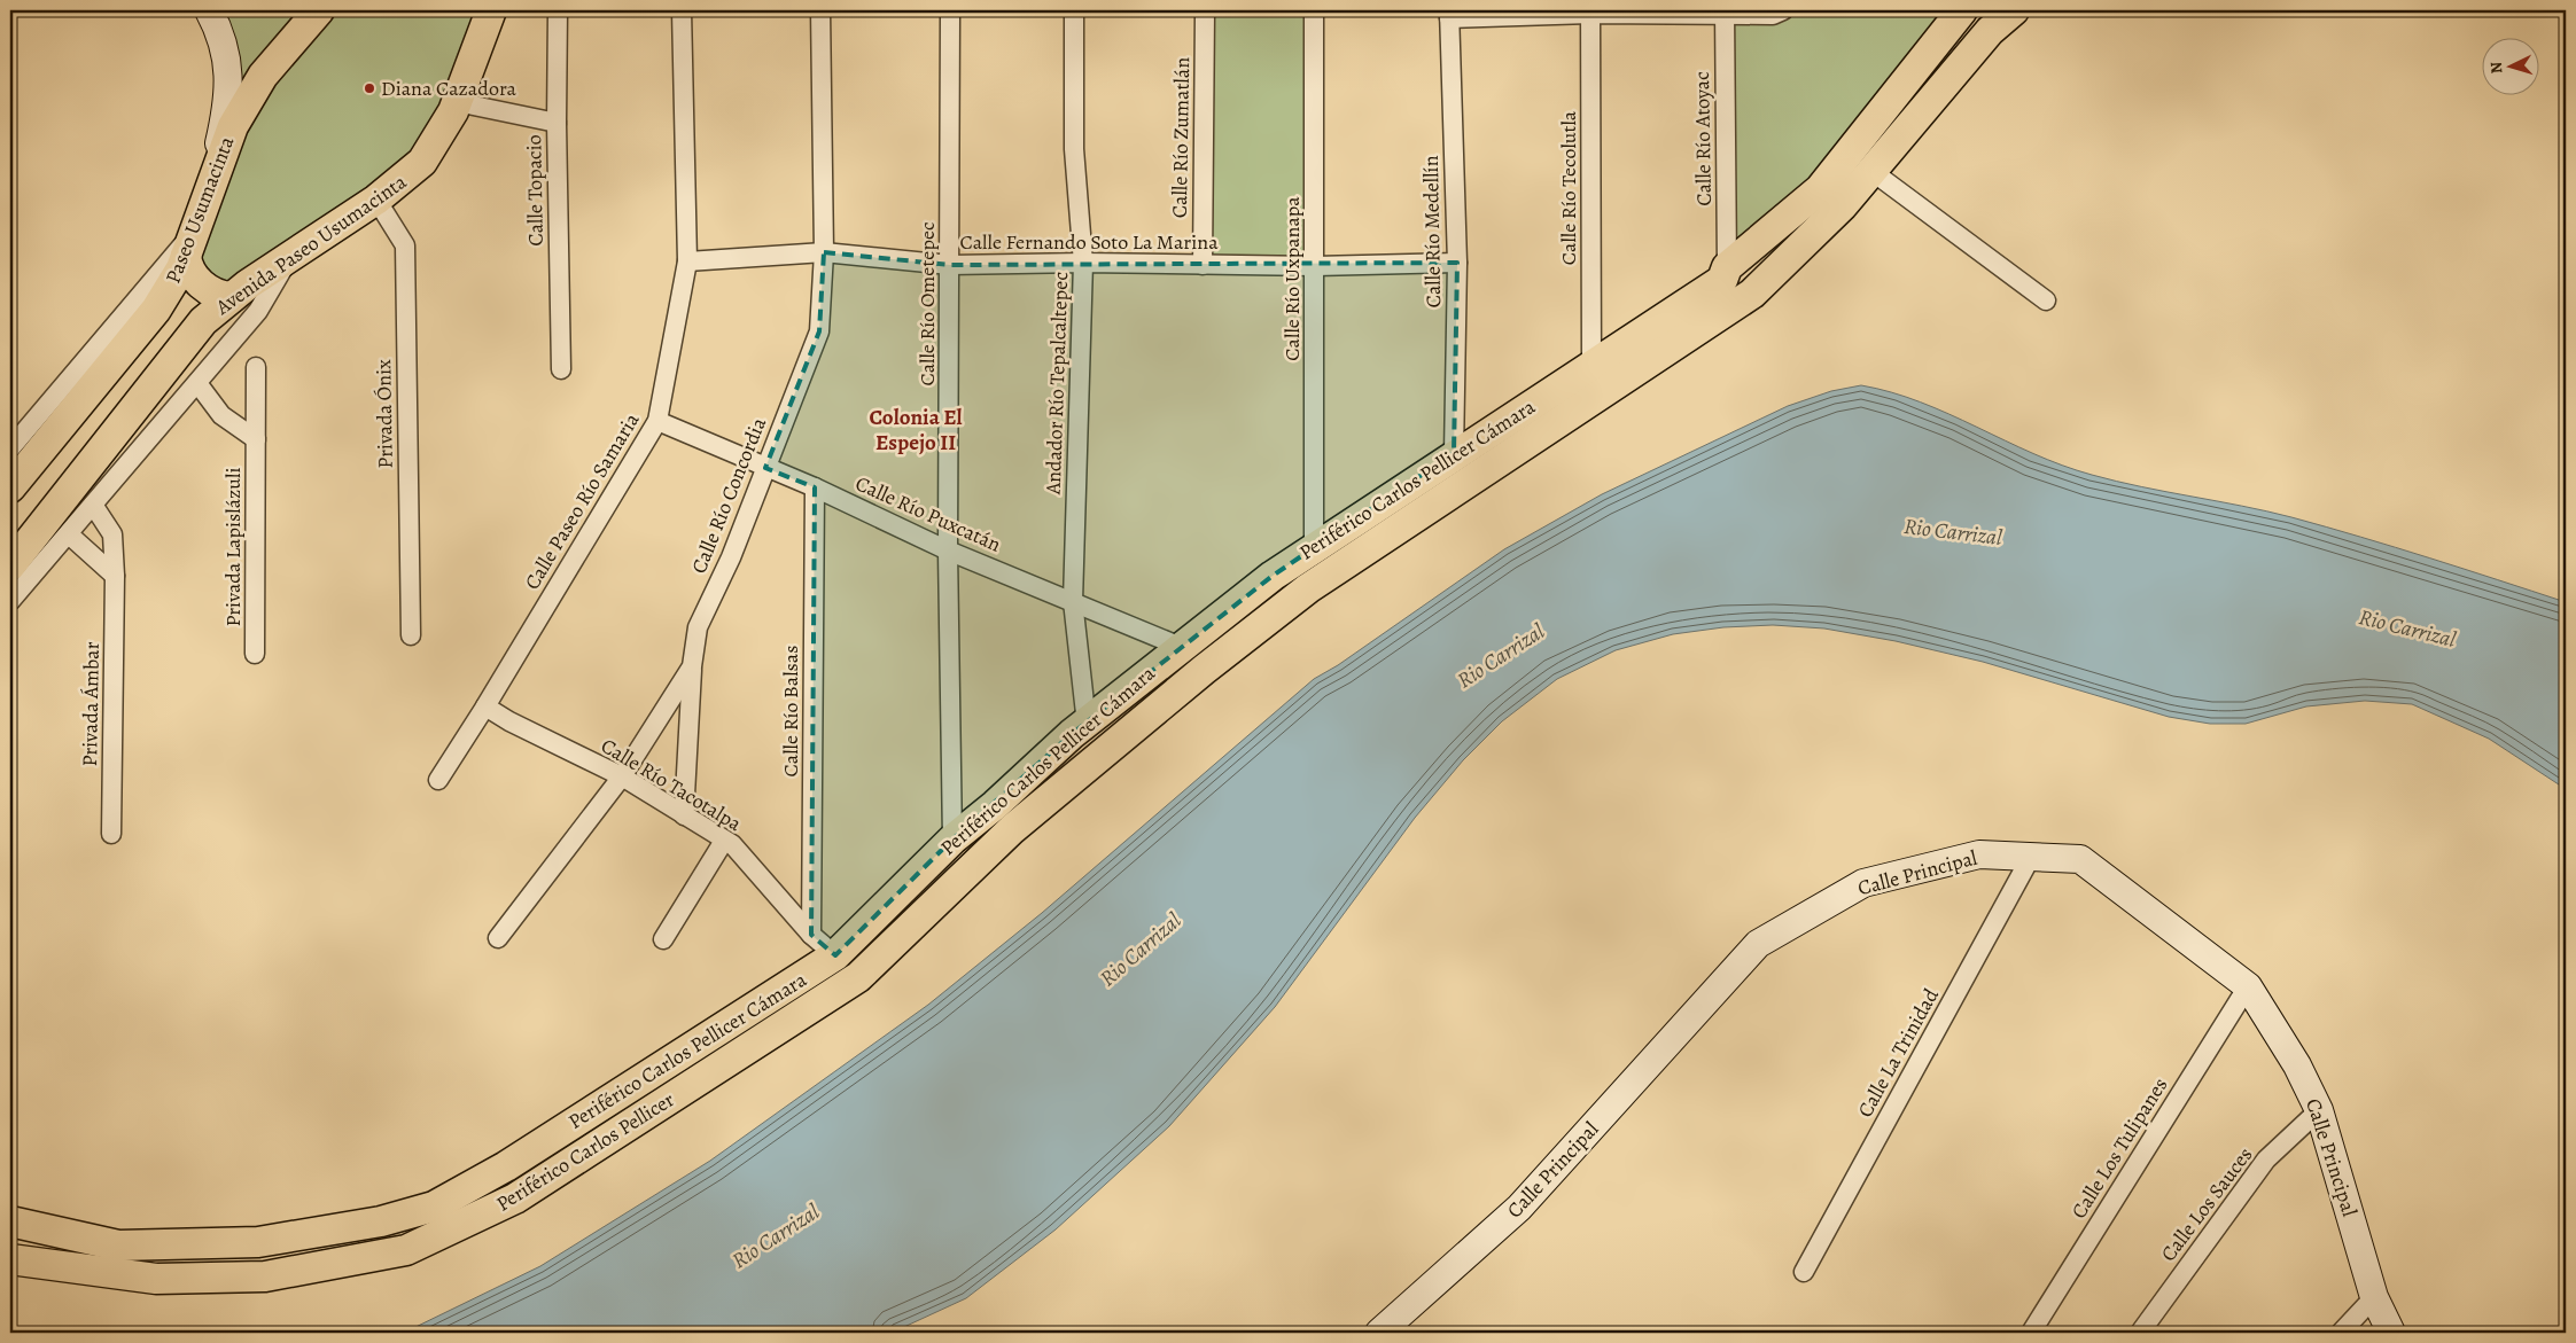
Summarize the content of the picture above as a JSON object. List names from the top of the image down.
{
  "streets": {
    "main road": [
      "Paseo Usumacinta",
      "Avenida Paseo Usumacinta",
      "Periférico Carlos Pellicer Cámara",
      "Calle Principal",
      "Periférico Carlos Pellicer"
    ],
    "street": [
      "Calle Río Zumatlán",
      "Calle Río Atoyac",
      "Calle Río Tecolutla",
      "Calle Topacio",
      "Calle Río Medellín",
      "Calle Fernando Soto La Marina",
      "Calle Río Uxpanapa",
      "Calle Río Ometepec",
      "Andador Río Tepalcaltepec",
      "Privada Ónix",
      "Calle Río Concordia",
      "Calle Paseo Río Samaria",
      "Calle Río Puxcatán",
      "Privada Lapislázuli",
      "Privada Ámbar",
      "Calle Río Balsas",
      "Calle Río Tacotalpa",
      "Calle La Trinidad",
      "Calle Los Tulipanes",
      "Calle Los Sauces"
    ]
  },
  "crossings": [
    ["Calle Río Zumatlán", "Calle Fernando Soto La Marina"],
    ["Calle Río Atoyac", "Periférico Carlos Pellicer Cámara"],
    ["Calle Río Tecolutla", "Periférico Carlos Pellicer Cámara"],
    ["Calle Río Medellín", "Calle Fernando Soto La Marina"],
    ["Calle Río Medellín", "Periférico Carlos Pellicer Cámara"],
    ["Calle Fernando Soto La Marina", "Calle Río Uxpanapa"],
    ["Calle Fernando Soto La Marina", "Calle Río Ometepec"],
    ["Calle Fernando Soto La Marina", "Andador Río Tepalcaltepec"],
    ["Calle Fernando Soto La Marina", "Calle Río Concordia"],
    ["Calle Fernando Soto La Marina", "Calle Paseo Río Samaria"],
    ["Avenida Paseo Usumacinta", "Privada Ónix"],
    ["Calle Río Uxpanapa", "Periférico Carlos Pellicer Cámara"],
    ["Calle Río Ometepec", "Periférico Carlos Pellicer Cámara"],
    ["Calle Río Ometepec", "Calle Río Puxcatán"],
    ["Andador Río Tepalcaltepec", "Periférico Carlos Pellicer Cámara"],
    ["Andador Río Tepalcaltepec", "Calle Río Puxcatán"],
    ["Periférico Carlos Pellicer Cámara", "Calle Río Puxcatán"],
    ["Periférico Carlos Pellicer Cámara", "Calle Río Tacotalpa"],
    ["Periférico Carlos Pellicer Cámara", "Periférico Carlos Pellicer"],
    ["Calle Río Concordia", "Calle Río Puxcatán"],
    ["Calle Río Concordia", "Calle Río Tacotalpa"],
    ["Calle Paseo Río Samaria", "Calle Río Puxcatán"],
    ["Calle Paseo Río Samaria", "Calle Río Tacotalpa"],
    ["Calle Río Puxcatán", "Calle Río Balsas"],
    ["Calle Río Balsas", "Calle Río Tacotalpa"],
    ["Calle Principal", "Calle La Trinidad"],
    ["Calle Principal", "Calle Los Tulipanes"],
    ["Calle Principal", "Calle Los Sauces"]
  ],
  "districts": ["Colonia El Espejo II"],
  "water": ["Rio Carrizal"],
  "places": ["Diana Cazadora"],
  "north": "left"
}
